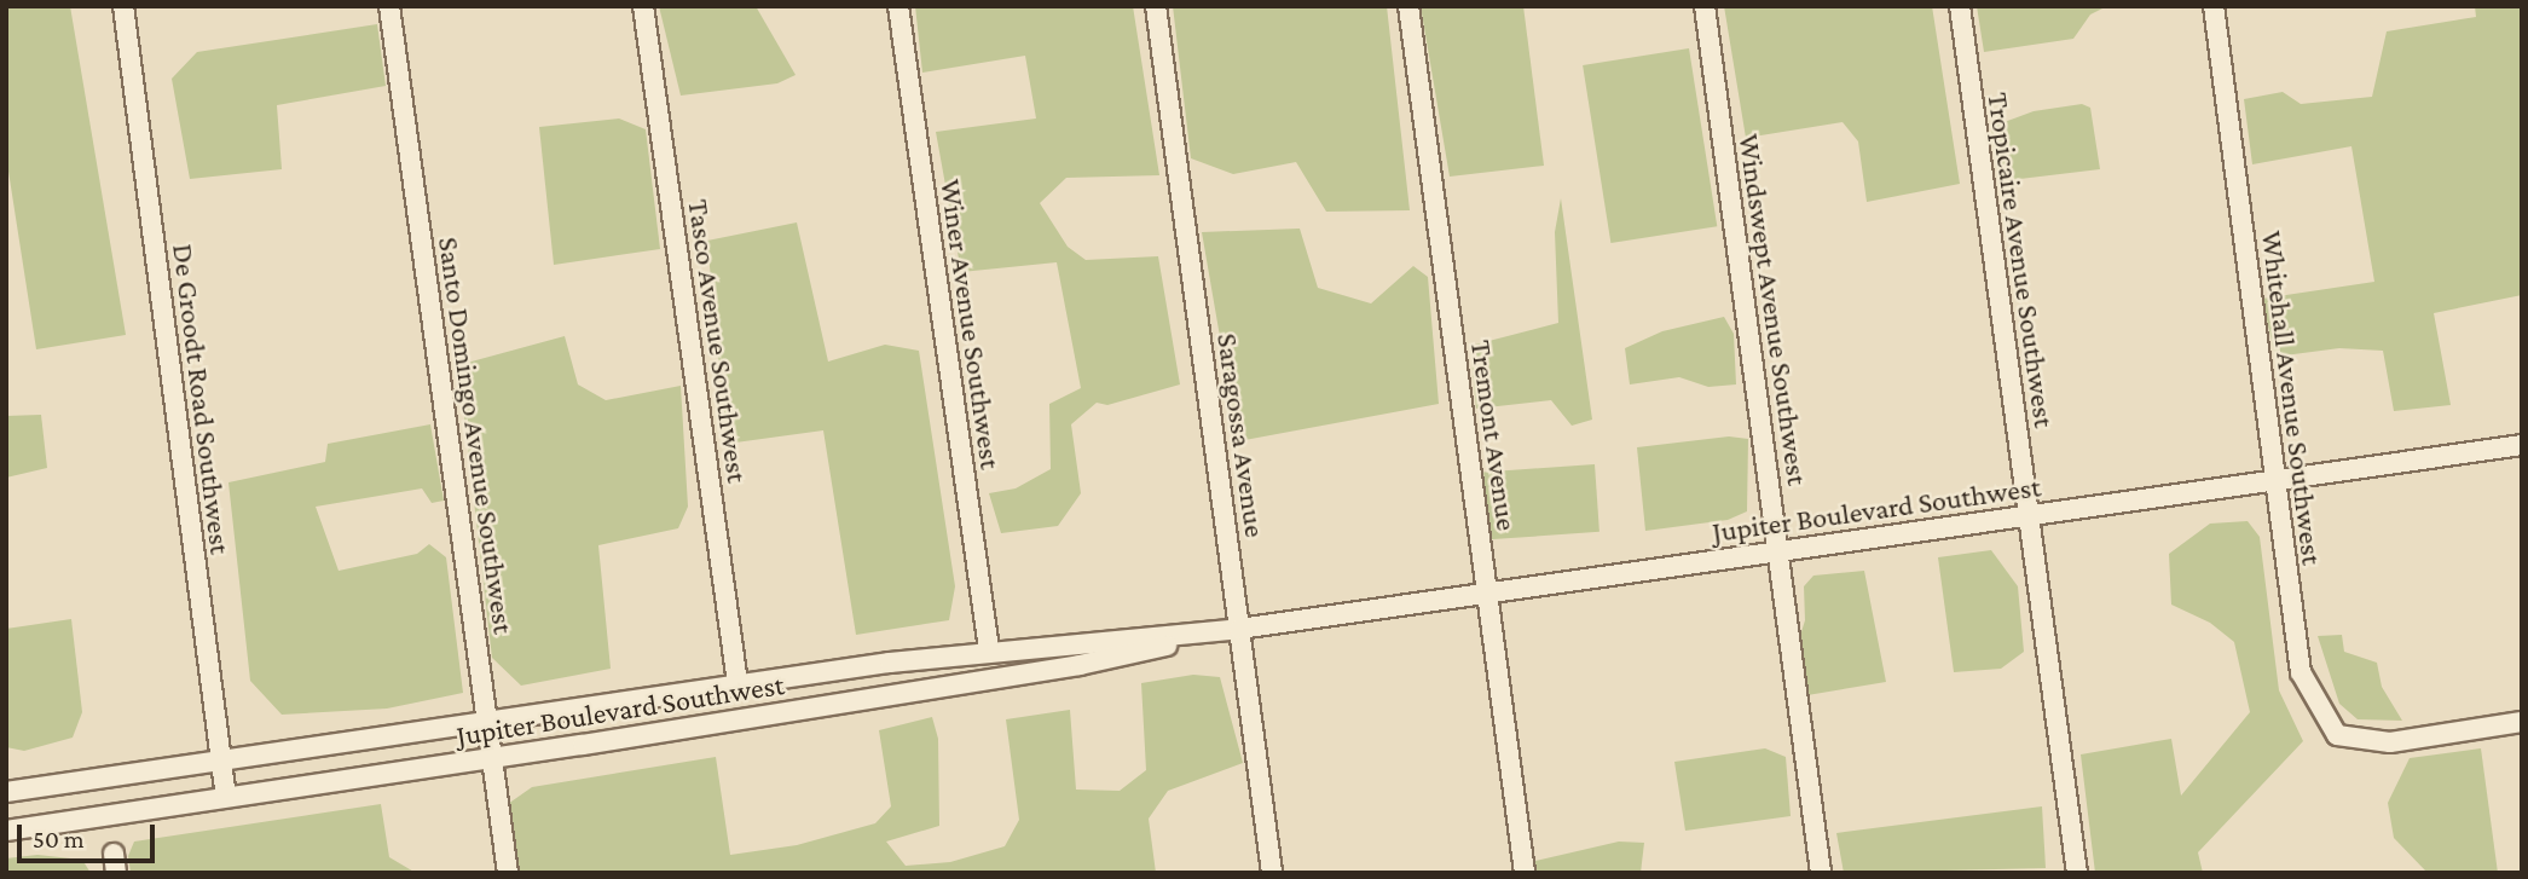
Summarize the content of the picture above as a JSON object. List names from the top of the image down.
{
  "streets": {
    "street": [
      "Tropicaire Avenue Southwest",
      "Windswept Avenue Southwest",
      "Winer Avenue Southwest",
      "Tasco Avenue Southwest",
      "Whitehall Avenue Southwest",
      "De Groodt Road Southwest",
      "Santo Domingo Avenue Southwest",
      "Saragossa Avenue",
      "Tremont Avenue",
      "Jupiter Boulevard Southwest"
    ]
  },
  "crossings": [
    ["Tropicaire Avenue Southwest", "Jupiter Boulevard Southwest"],
    ["Windswept Avenue Southwest", "Jupiter Boulevard Southwest"],
    ["Winer Avenue Southwest", "Jupiter Boulevard Southwest"],
    ["Tasco Avenue Southwest", "Jupiter Boulevard Southwest"],
    ["Whitehall Avenue Southwest", "Jupiter Boulevard Southwest"],
    ["De Groodt Road Southwest", "Jupiter Boulevard Southwest"],
    ["Santo Domingo Avenue Southwest", "Jupiter Boulevard Southwest"],
    ["Saragossa Avenue", "Jupiter Boulevard Southwest"],
    ["Tremont Avenue", "Jupiter Boulevard Southwest"]
  ],
  "scale_bar": "50 m"
}
